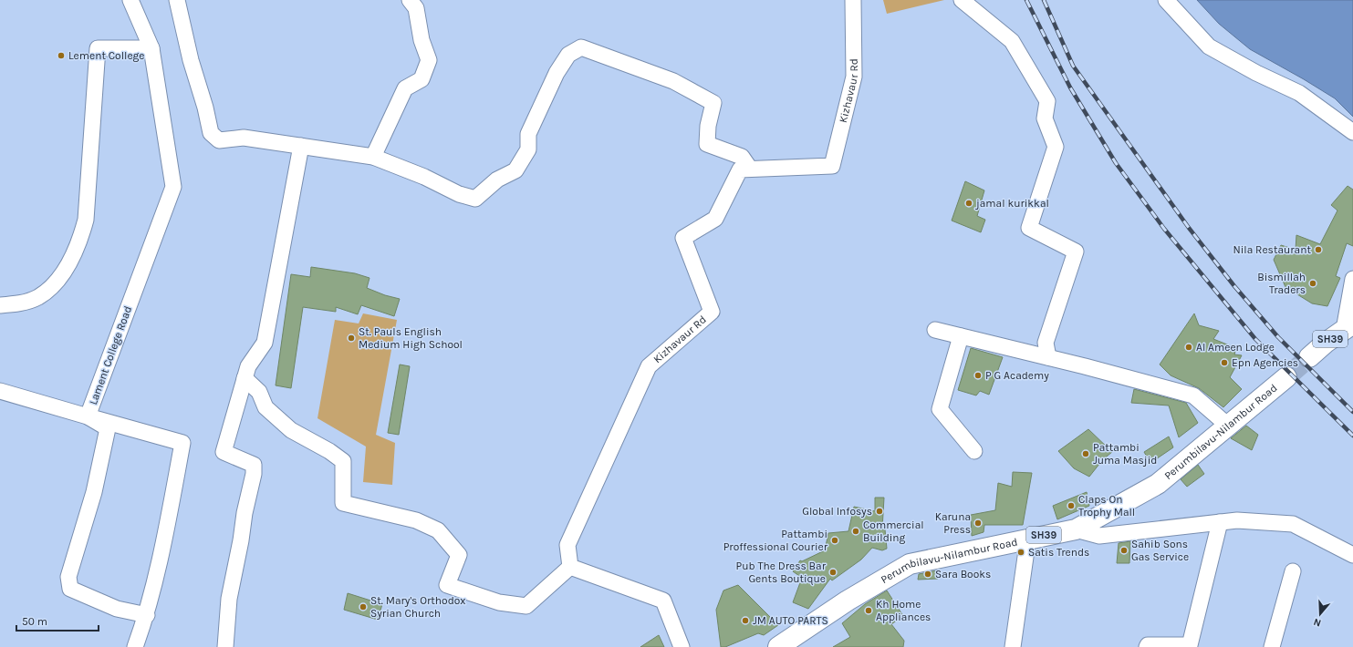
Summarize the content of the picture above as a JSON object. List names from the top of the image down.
{
  "streets": {
    "main road": ["SH39", "Perumbilavu-Nilambur Road"],
    "street": ["Kizhavaur Rd", "Lament College Road"]
  },
  "places": [
    "Lement College",
    "jamal kurikkal",
    "Nila Restaurant",
    "Bismillah Traders",
    "St. Pauls English Medium High School",
    "Al Ameen Lodge",
    "Epn Agencies",
    "P G Academy",
    "Pattambi Juma Masjid",
    "Claps On Trophy Mall",
    "Global Infosys",
    "Karuna Press",
    "Commercial Building",
    "Pattambi Proffessional Courier",
    "Sahib Sons Gas Service",
    "Satis Trends",
    "Pub The Dress Bar Gents Boutique",
    "Sara Books",
    "St. Mary's Orthodox Syrian Church",
    "Kh Home Appliances",
    "JM AUTO PARTS"
  ],
  "scale_bar": "50 m",
  "north": "bottom"
}
